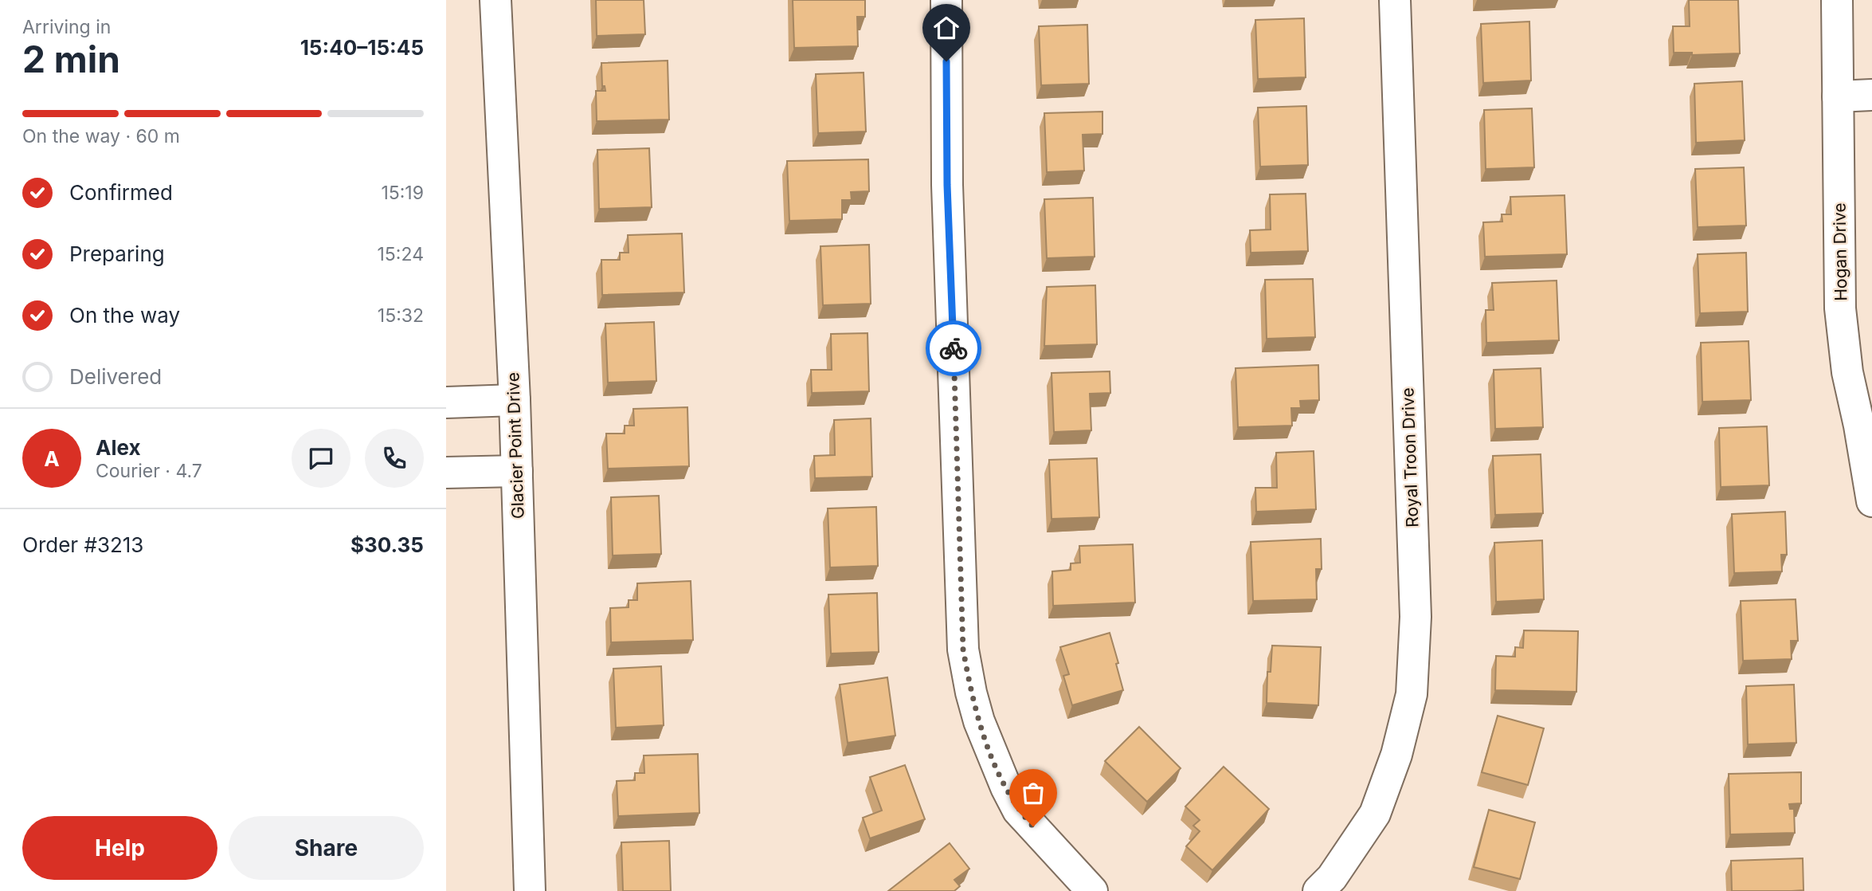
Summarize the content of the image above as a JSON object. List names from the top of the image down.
{
  "streets": {
    "street": ["Hogan Drive", "Glacier Point Drive", "Royal Troon Drive"]
  },
  "page": {
    "heading": ["2 min", "Arriving in", "15:40–15:45"],
    "panel": [
      "Alex",
      "Courier · 4.7",
      "Order #3213",
      "$30.35"
    ],
    "bar": "On the way · 60 m",
    "list": [
      ["Confirmed", "15:19"],
      ["Preparing", "15:24"],
      ["On the way", "15:32"],
      "Delivered"
    ],
    "round": "A",
    "buttons": ["Help", "Share"]
  }
}
